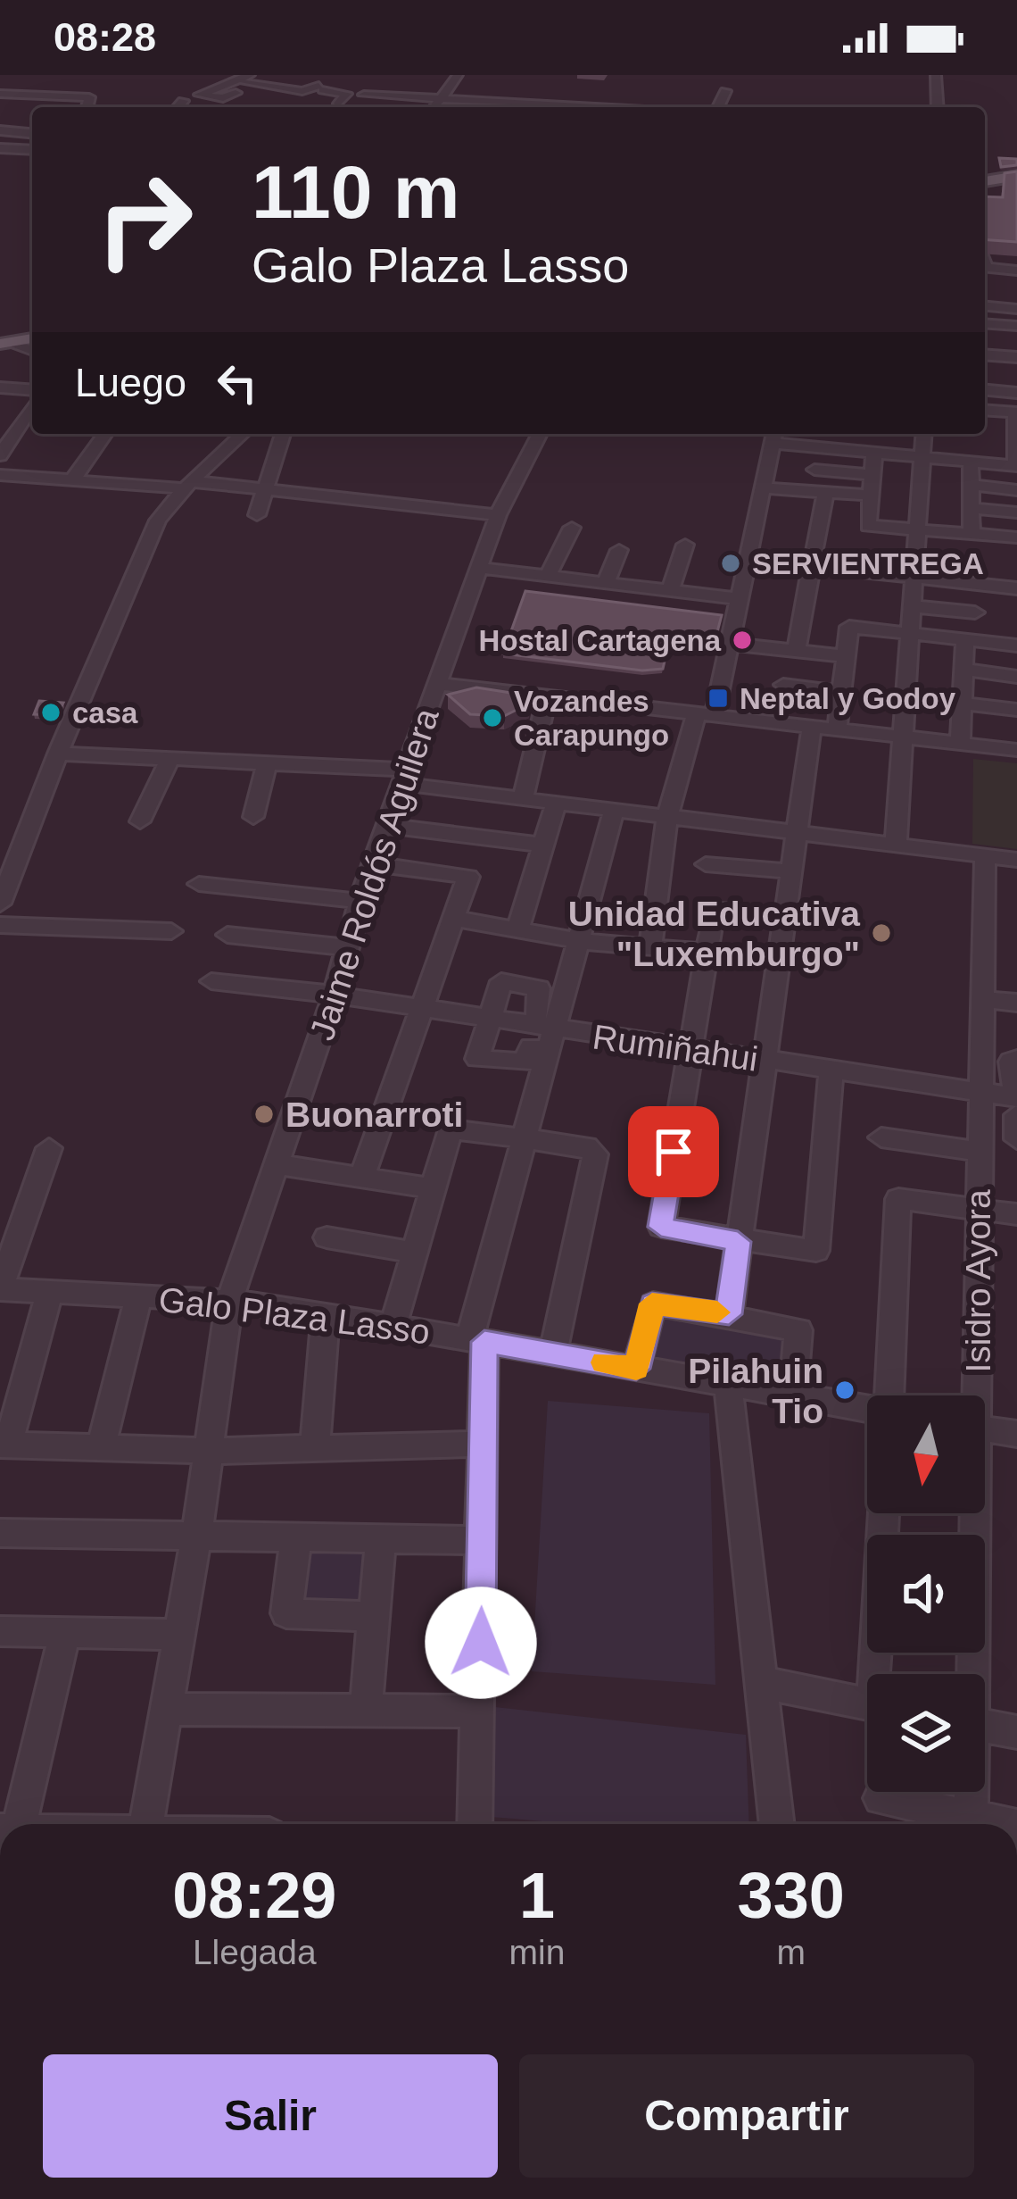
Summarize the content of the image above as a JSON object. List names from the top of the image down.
{
  "streets": {
    "street": [
      "Jaime Roldós Aguilera",
      "Rumiñahui",
      "Isidro Ayora",
      "Galo Plaza Lasso"
    ]
  },
  "crossings": [
    ["Jaime Roldós Aguilera", "Rumiñahui"],
    ["Jaime Roldós Aguilera", "Galo Plaza Lasso"],
    ["Rumiñahui", "Isidro Ayora"]
  ],
  "places": {
    "other": [
      "SERVIENTREGA",
      "Hostal Cartagena",
      "casa",
      "Vozandes Carapungo",
      "Unidad Educativa \"Luxemburgo\"",
      "Buonarroti",
      "Pilahuin Tio"
    ],
    "transit": ["Neptal y Godoy"]
  },
  "north": "bottom",
  "page": {
    "status": "08:28",
    "turn": ["110 m", "Galo Plaza Lasso"],
    "then": "Luego",
    "eta": [
      "08:29",
      "Llegada",
      "1",
      "min",
      "330",
      "m"
    ],
    "buttons": ["Salir", "Compartir"]
  }
}
